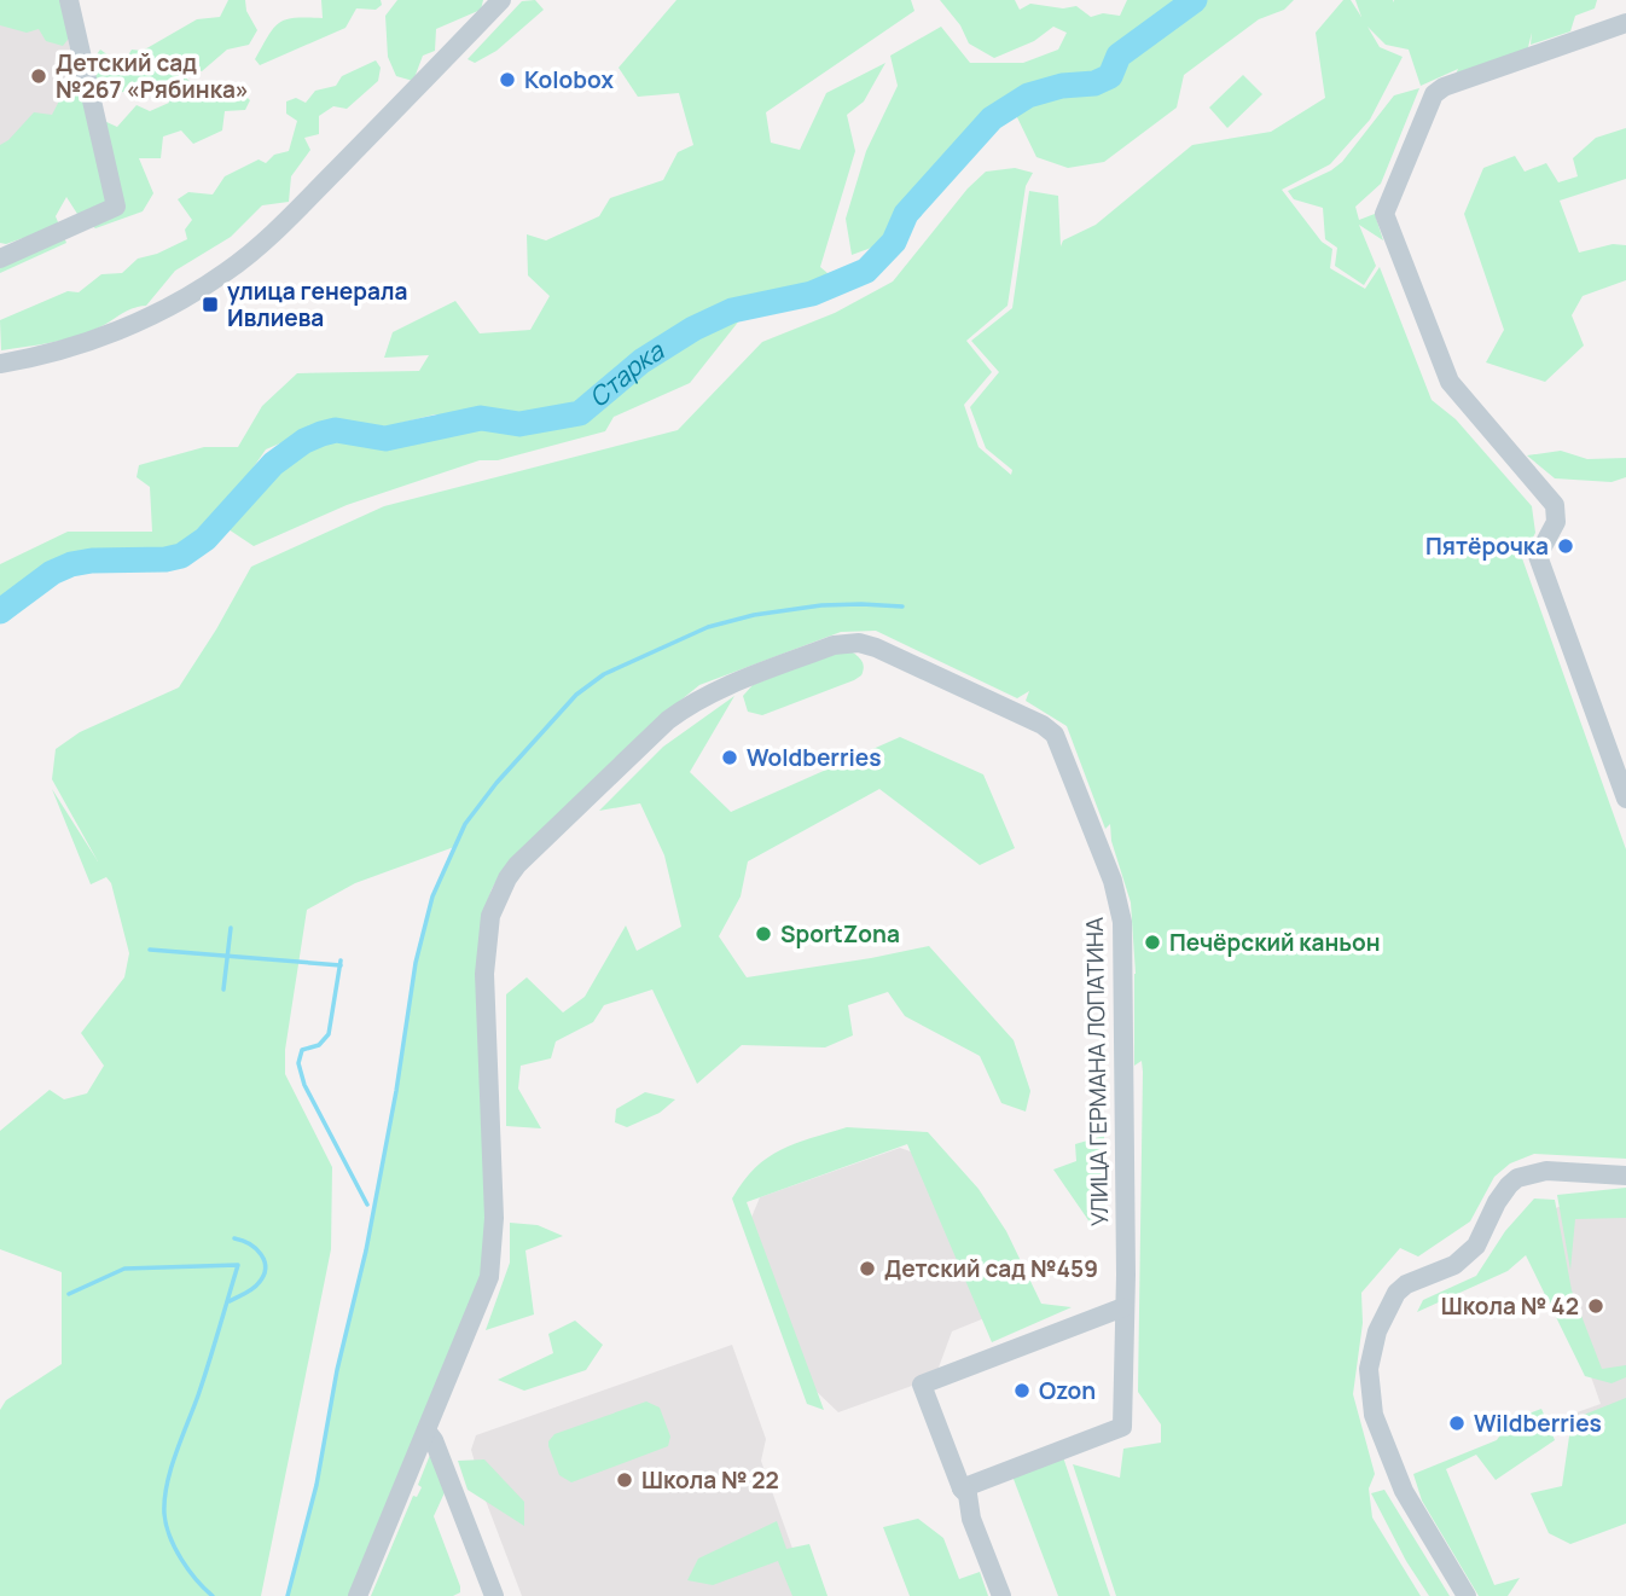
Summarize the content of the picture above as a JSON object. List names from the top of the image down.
{
  "streets": {
    "street": ["УЛИЦА ГЕРМАНА ЛОПАТИНА"]
  },
  "water": ["Старка"],
  "places": {
    "other": [
      "Детский сад №267 «Рябинка»",
      "Kolobox",
      "Пятёрочка",
      "Woldberries",
      "SportZona",
      "Печёрский каньон",
      "Детский сад №459",
      "Школа № 42",
      "Ozon",
      "Wildberries",
      "Школа № 22"
    ],
    "transit": ["улица генерала Ивлиева"]
  }
}
